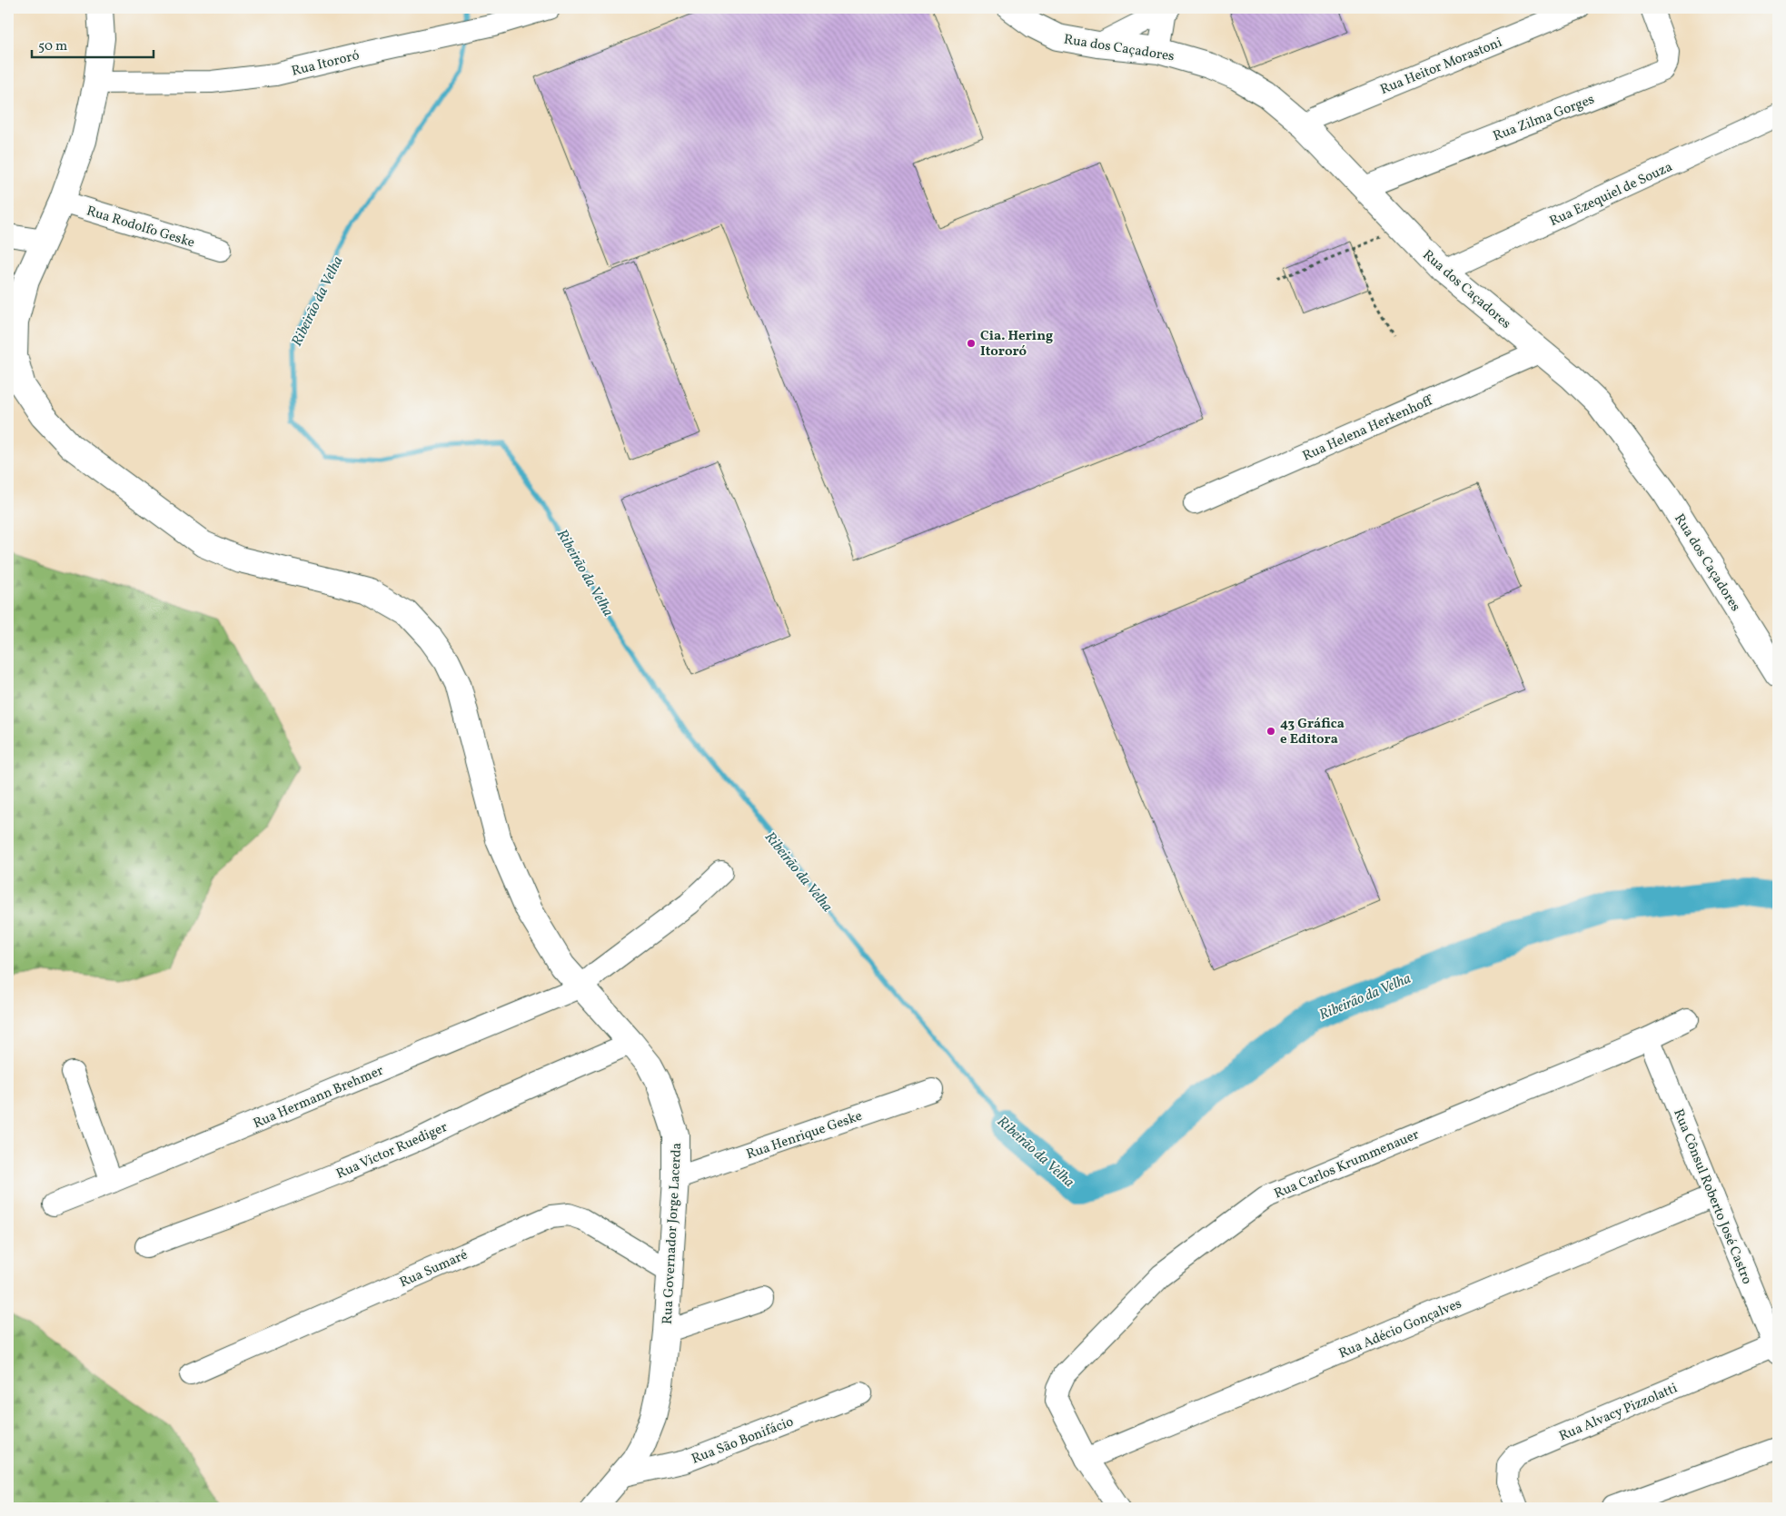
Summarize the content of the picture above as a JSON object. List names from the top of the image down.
{
  "streets": {
    "main road": ["Rua dos Caçadores", "Rua Governador Jorge Lacerda"],
    "street": [
      "Rua Itororó",
      "Rua Heitor Morastoni",
      "Rua Zilma Gorges",
      "Rua Ezequiel de Souza",
      "Rua Rodolfo Geske",
      "Rua Helena Herkenhoff",
      "Rua Hermann Brehmer",
      "Rua Henrique Geske",
      "Rua Victor Ruediger",
      "Rua Carlos Krummenauer",
      "Rua Cônsul Roberto José Castro",
      "Rua Sumaré",
      "Rua Adécio Gonçalves",
      "Rua Alvacy Pizzolatti",
      "Rua São Bonifácio"
    ]
  },
  "crossings": [
    ["Rua dos Caçadores", "Rua Heitor Morastoni"],
    ["Rua dos Caçadores", "Rua Zilma Gorges"],
    ["Rua dos Caçadores", "Rua Ezequiel de Souza"],
    ["Rua dos Caçadores", "Rua Helena Herkenhoff"],
    ["Rua Itororó", "Rua Governador Jorge Lacerda"],
    ["Rua Rodolfo Geske", "Rua Governador Jorge Lacerda"],
    ["Rua Hermann Brehmer", "Rua Governador Jorge Lacerda"],
    ["Rua Henrique Geske", "Rua Governador Jorge Lacerda"],
    ["Rua Victor Ruediger", "Rua Governador Jorge Lacerda"],
    ["Rua Carlos Krummenauer", "Rua Cônsul Roberto José Castro"],
    ["Rua Carlos Krummenauer", "Rua Adécio Gonçalves"],
    ["Rua Cônsul Roberto José Castro", "Rua Adécio Gonçalves"],
    ["Rua Cônsul Roberto José Castro", "Rua Alvacy Pizzolatti"],
    ["Rua Governador Jorge Lacerda", "Rua Sumaré"],
    ["Rua Governador Jorge Lacerda", "Rua São Bonifácio"]
  ],
  "water": ["Ribeirão da Velha"],
  "places": ["Cia. Hering Itororó", "43 Gráfica e Editora"],
  "scale_bar": "50 m"
}
